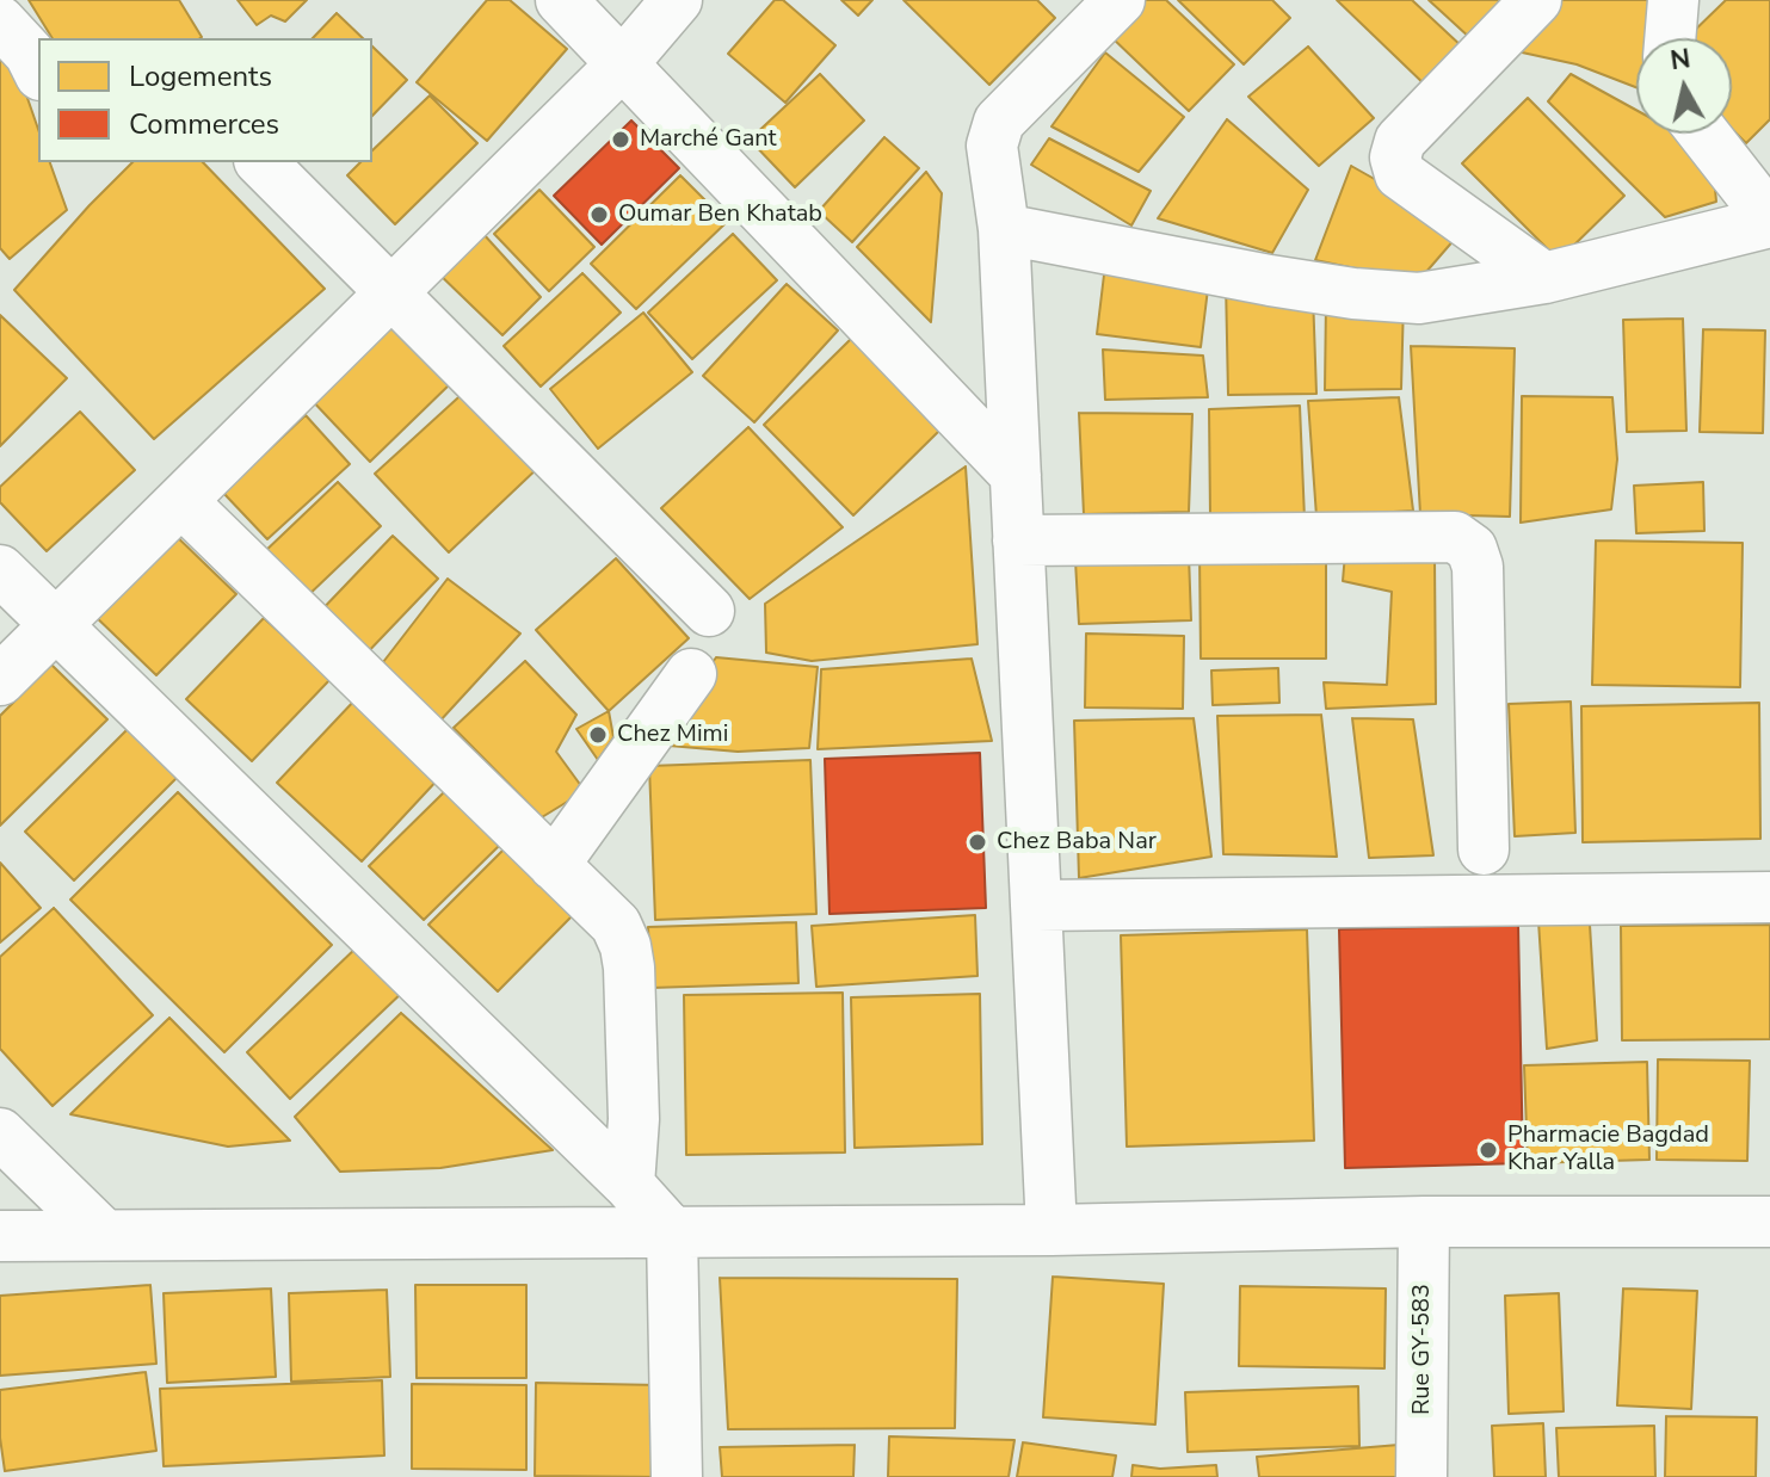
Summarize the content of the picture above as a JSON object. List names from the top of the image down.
{
  "streets": {
    "street": ["Rue GY-583"]
  },
  "places": [
    "Marché Gant",
    "Oumar Ben Khatab",
    "Chez Mimi",
    "Chez Baba Nar",
    "Pharmacie Bagdad Khar Yalla"
  ],
  "legend": ["Logements", "Commerces"],
  "north": "top"
}
